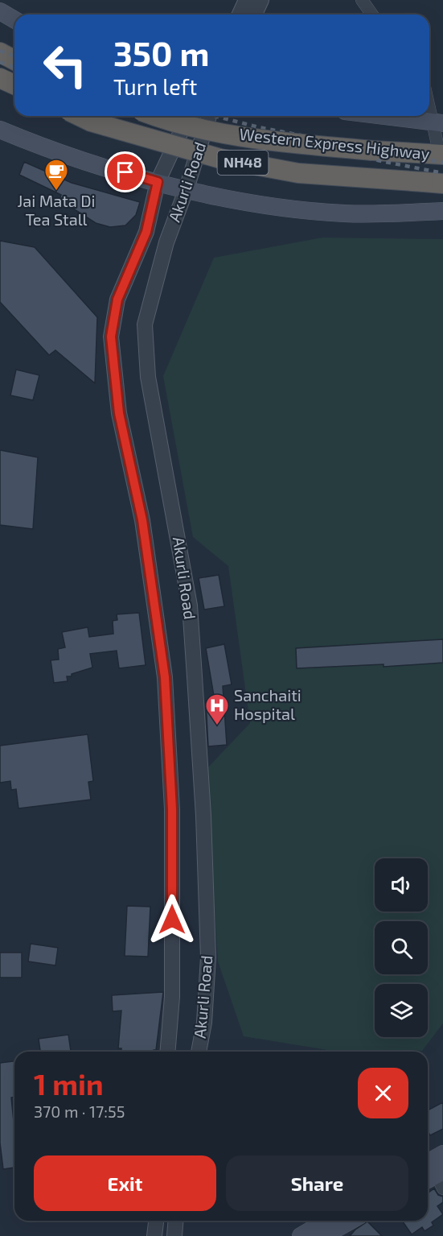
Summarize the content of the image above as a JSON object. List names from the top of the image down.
{
  "streets": {
    "highway": ["Western Express Highway", "NH48"],
    "street": ["Akurli Road"]
  },
  "places": {
    "cafe": ["Jai Mata Di Tea Stall"],
    "hospital": ["Sanchaiti Hospital"]
  },
  "page": {
    "turn": ["350 m", "Turn left"],
    "heading": ["1 min", "370 m · 17:55"],
    "buttons": ["Exit", "Share"]
  }
}
